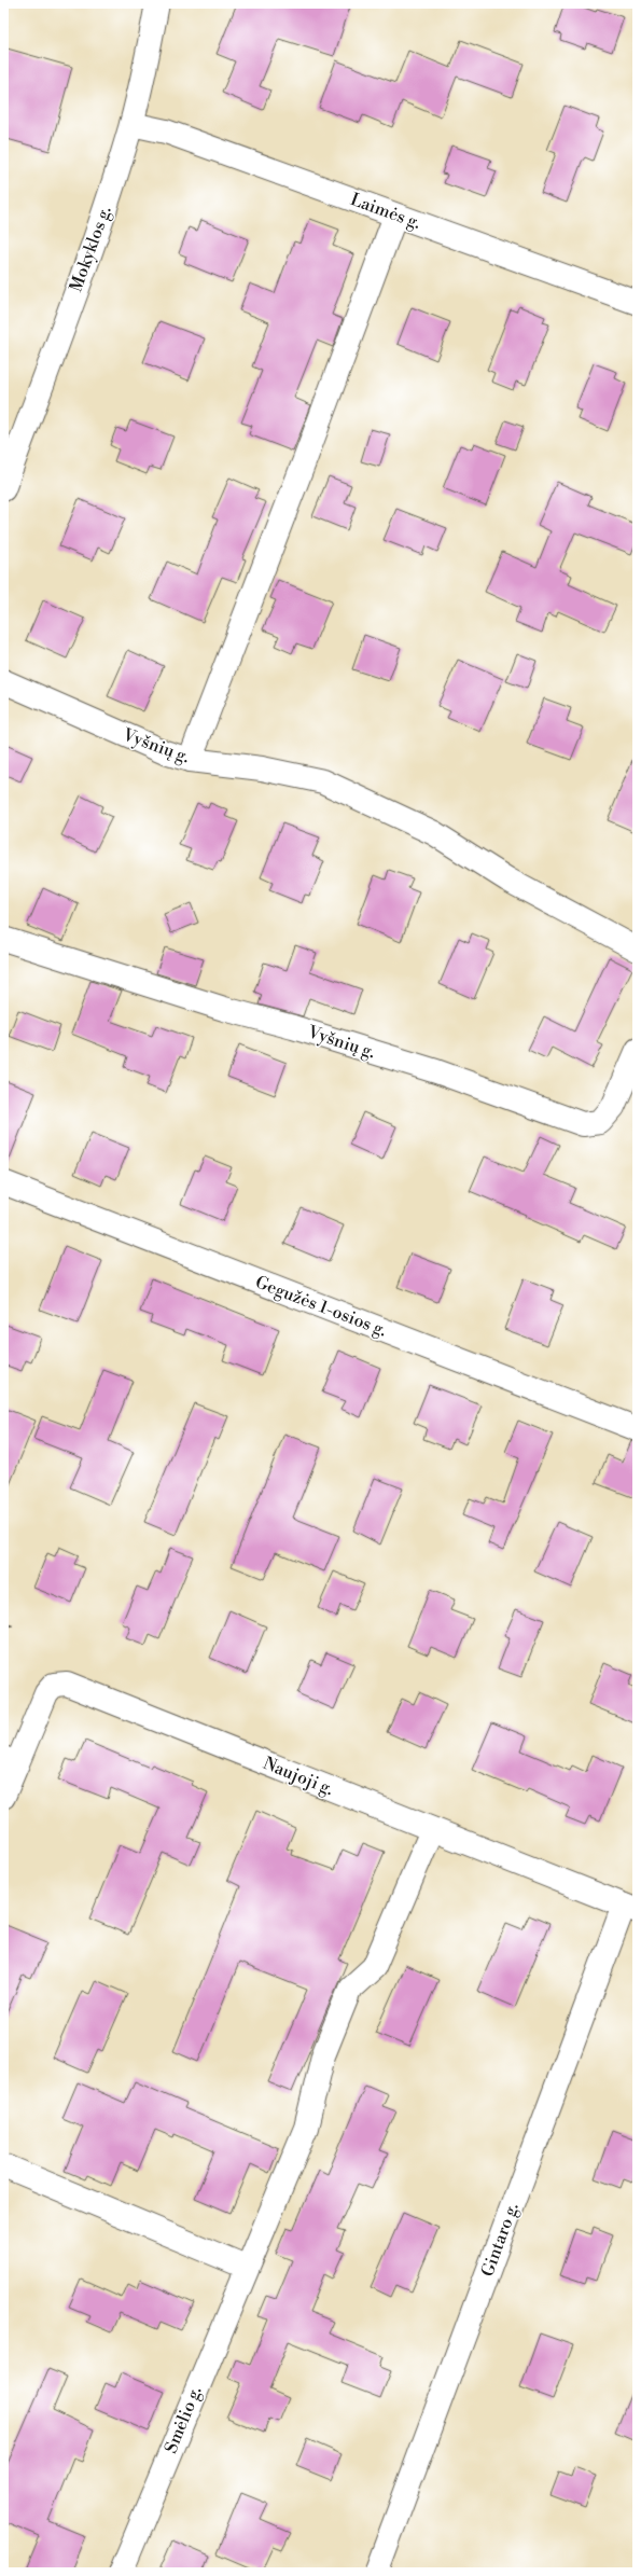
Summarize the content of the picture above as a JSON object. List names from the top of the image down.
{
  "streets": {
    "street": [
      "Laimės g.",
      "Mokyklos g.",
      "Vyšnių g.",
      "Gegužės 1-osios g.",
      "Naujoji g.",
      "Gintaro g.",
      "Smėlio g."
    ]
  },
  "crossings": [
    ["Laimės g.", "Mokyklos g."],
    ["Naujoji g.", "Gintaro g."],
    ["Naujoji g.", "Smėlio g."]
  ]
}
